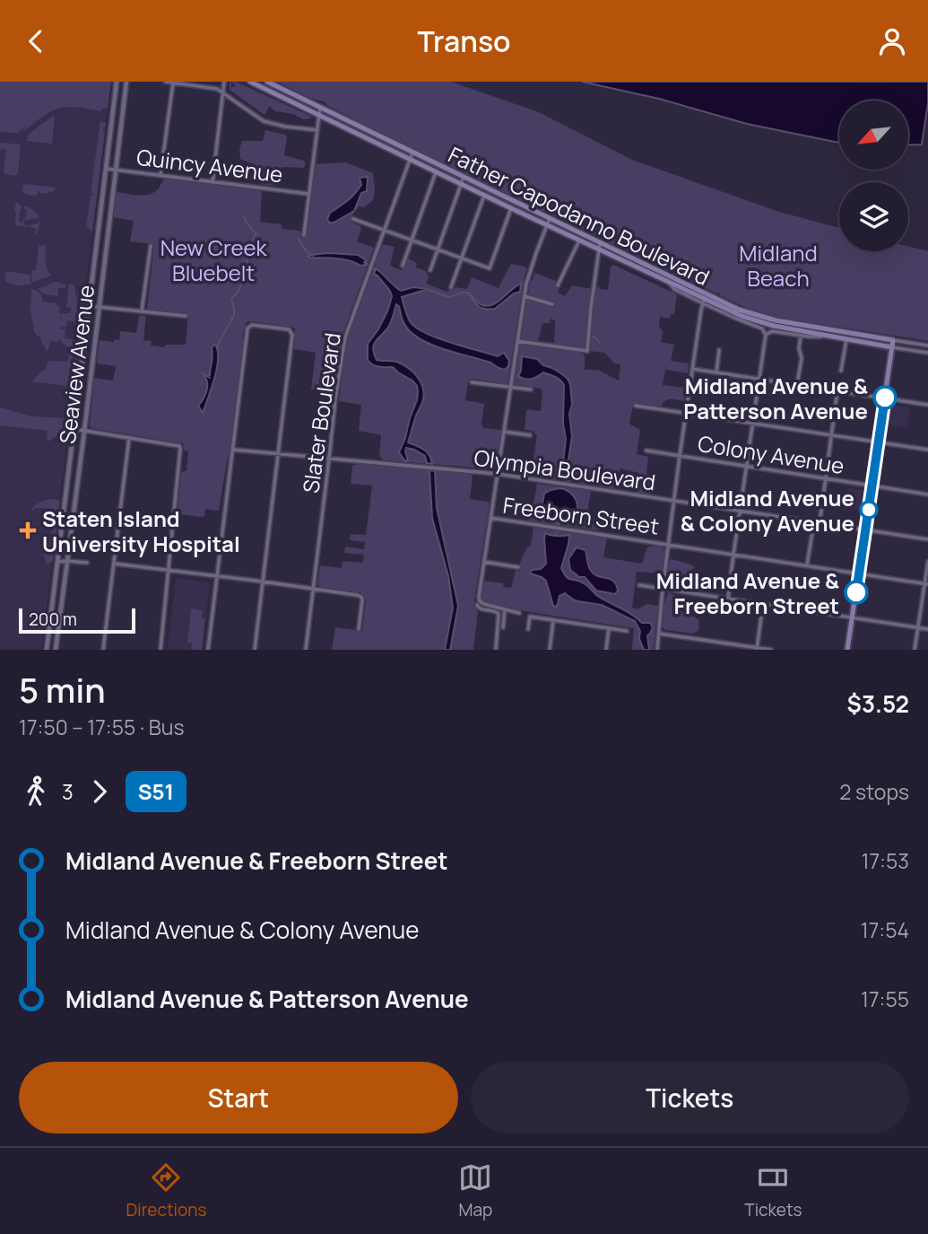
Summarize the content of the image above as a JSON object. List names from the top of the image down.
{
  "streets": {
    "main road": ["Father Capodanno Boulevard"],
    "street": [
      "Quincy Avenue",
      "Seaview Avenue",
      "Slater Boulevard",
      "Colony Avenue",
      "Olympia Boulevard",
      "Freeborn Street"
    ]
  },
  "crossings": [
    ["Quincy Avenue", "Seaview Avenue"],
    ["Father Capodanno Boulevard", "Slater Boulevard"],
    ["Slater Boulevard", "Olympia Boulevard"]
  ],
  "parks": ["New Creek Bluebelt", "Midland Beach"],
  "places": {
    "other": ["Midland Avenue & Patterson Avenue", "Midland Avenue & Colony Avenue", "Midland Avenue & Freeborn Street"],
    "health": ["Staten Island University Hospital"]
  },
  "lines": ["bus line S51"],
  "scale_bar": "200 m",
  "north": "bottom left",
  "page": {
    "header": "Transo",
    "scale": "200 m",
    "heading": ["5 min", "17:50 – 17:55 · Bus", "$3.52"],
    "legs": ["3", "S51", "2 stops"],
    "list": [
      {
        "name": "Midland Avenue & Freeborn Street",
        "value": "17:53"
      },
      {
        "name": "Midland Avenue & Colony Avenue",
        "value": "17:54"
      },
      {
        "name": "Midland Avenue & Patterson Avenue",
        "value": "17:55"
      }
    ],
    "buttons": ["Start", "Tickets"],
    "tabs": ["Directions", "Map", "Tickets"]
  }
}
